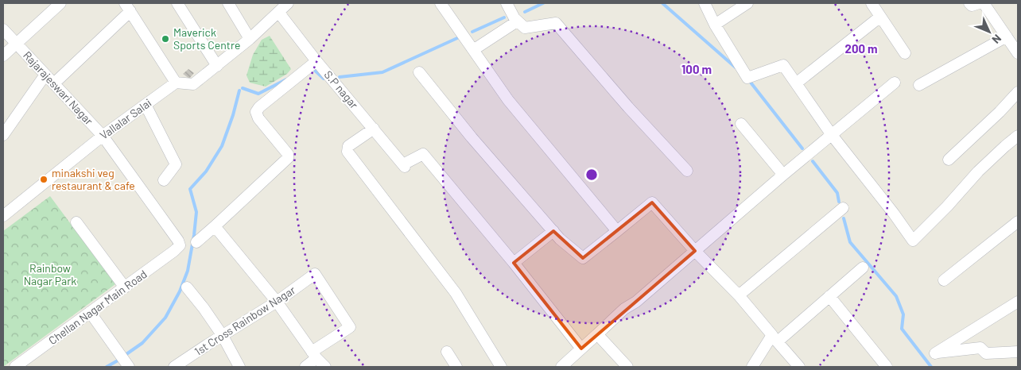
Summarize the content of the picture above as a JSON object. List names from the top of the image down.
{
  "streets": {
    "street": [
      "Rajarajeswari Nagar",
      "S.P nagar",
      "Vallalar Salai",
      "Chellan Nagar Main Road",
      "1st Cross Rainbow Nagar"
    ]
  },
  "crossings": [
    ["Rajarajeswari Nagar", "Vallalar Salai"],
    ["Rajarajeswari Nagar", "Chellan Nagar Main Road"]
  ],
  "parks": ["Rainbow Nagar Park"],
  "places": ["Maverick Sports Centre", "minakshi veg restaurant & cafe"],
  "north": "bottom right",
  "rings": ["200 m", "100 m"]
}
